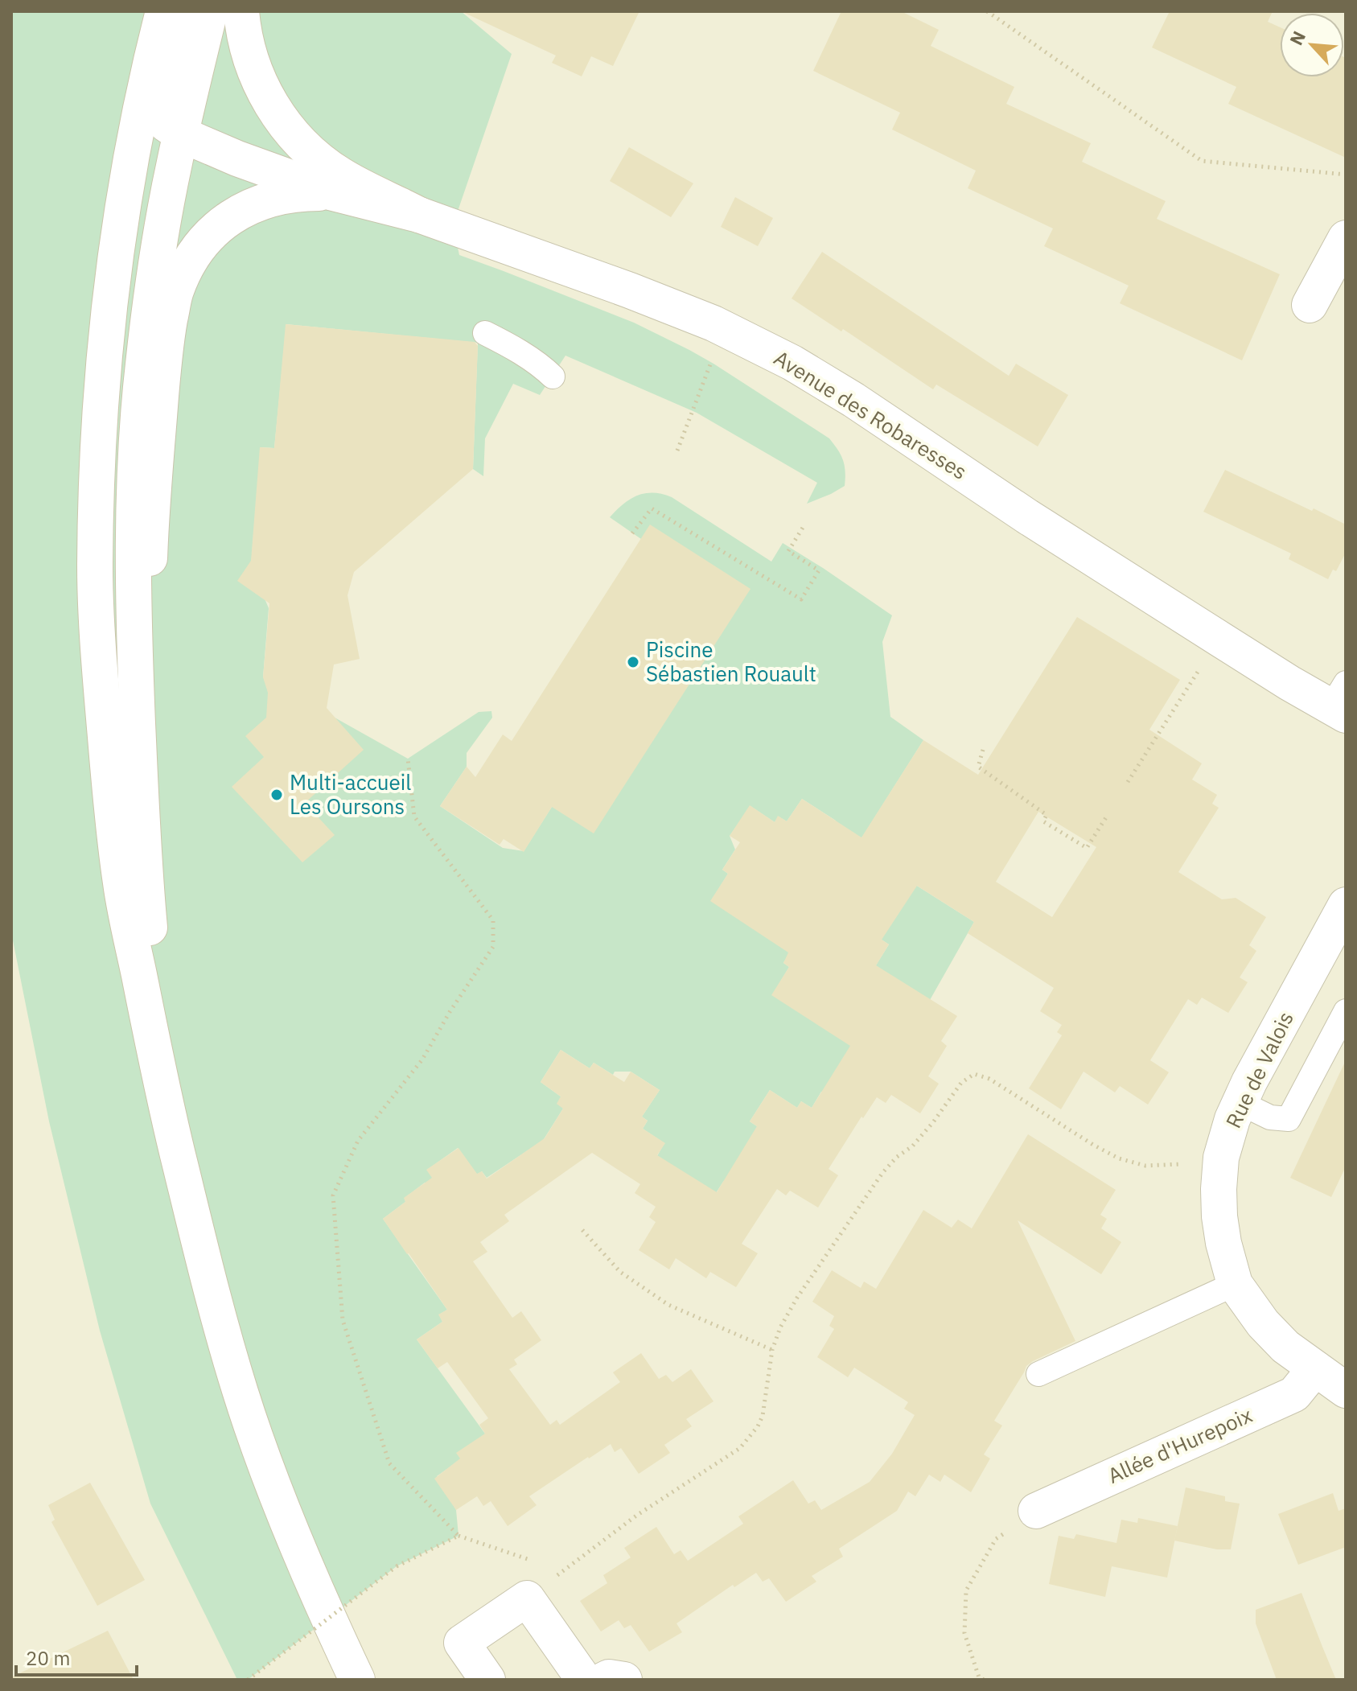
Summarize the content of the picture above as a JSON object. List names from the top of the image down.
{
  "streets": {
    "street": ["Avenue des Robaresses", "Rue de Valois", "Allée d'Hurepoix"]
  },
  "crossings": [
    ["Rue de Valois", "Allée d'Hurepoix"]
  ],
  "places": ["Piscine Sébastien Rouault", "Multi-accueil Les Oursons"],
  "scale_bar": "20 m",
  "north": "top left"
}
